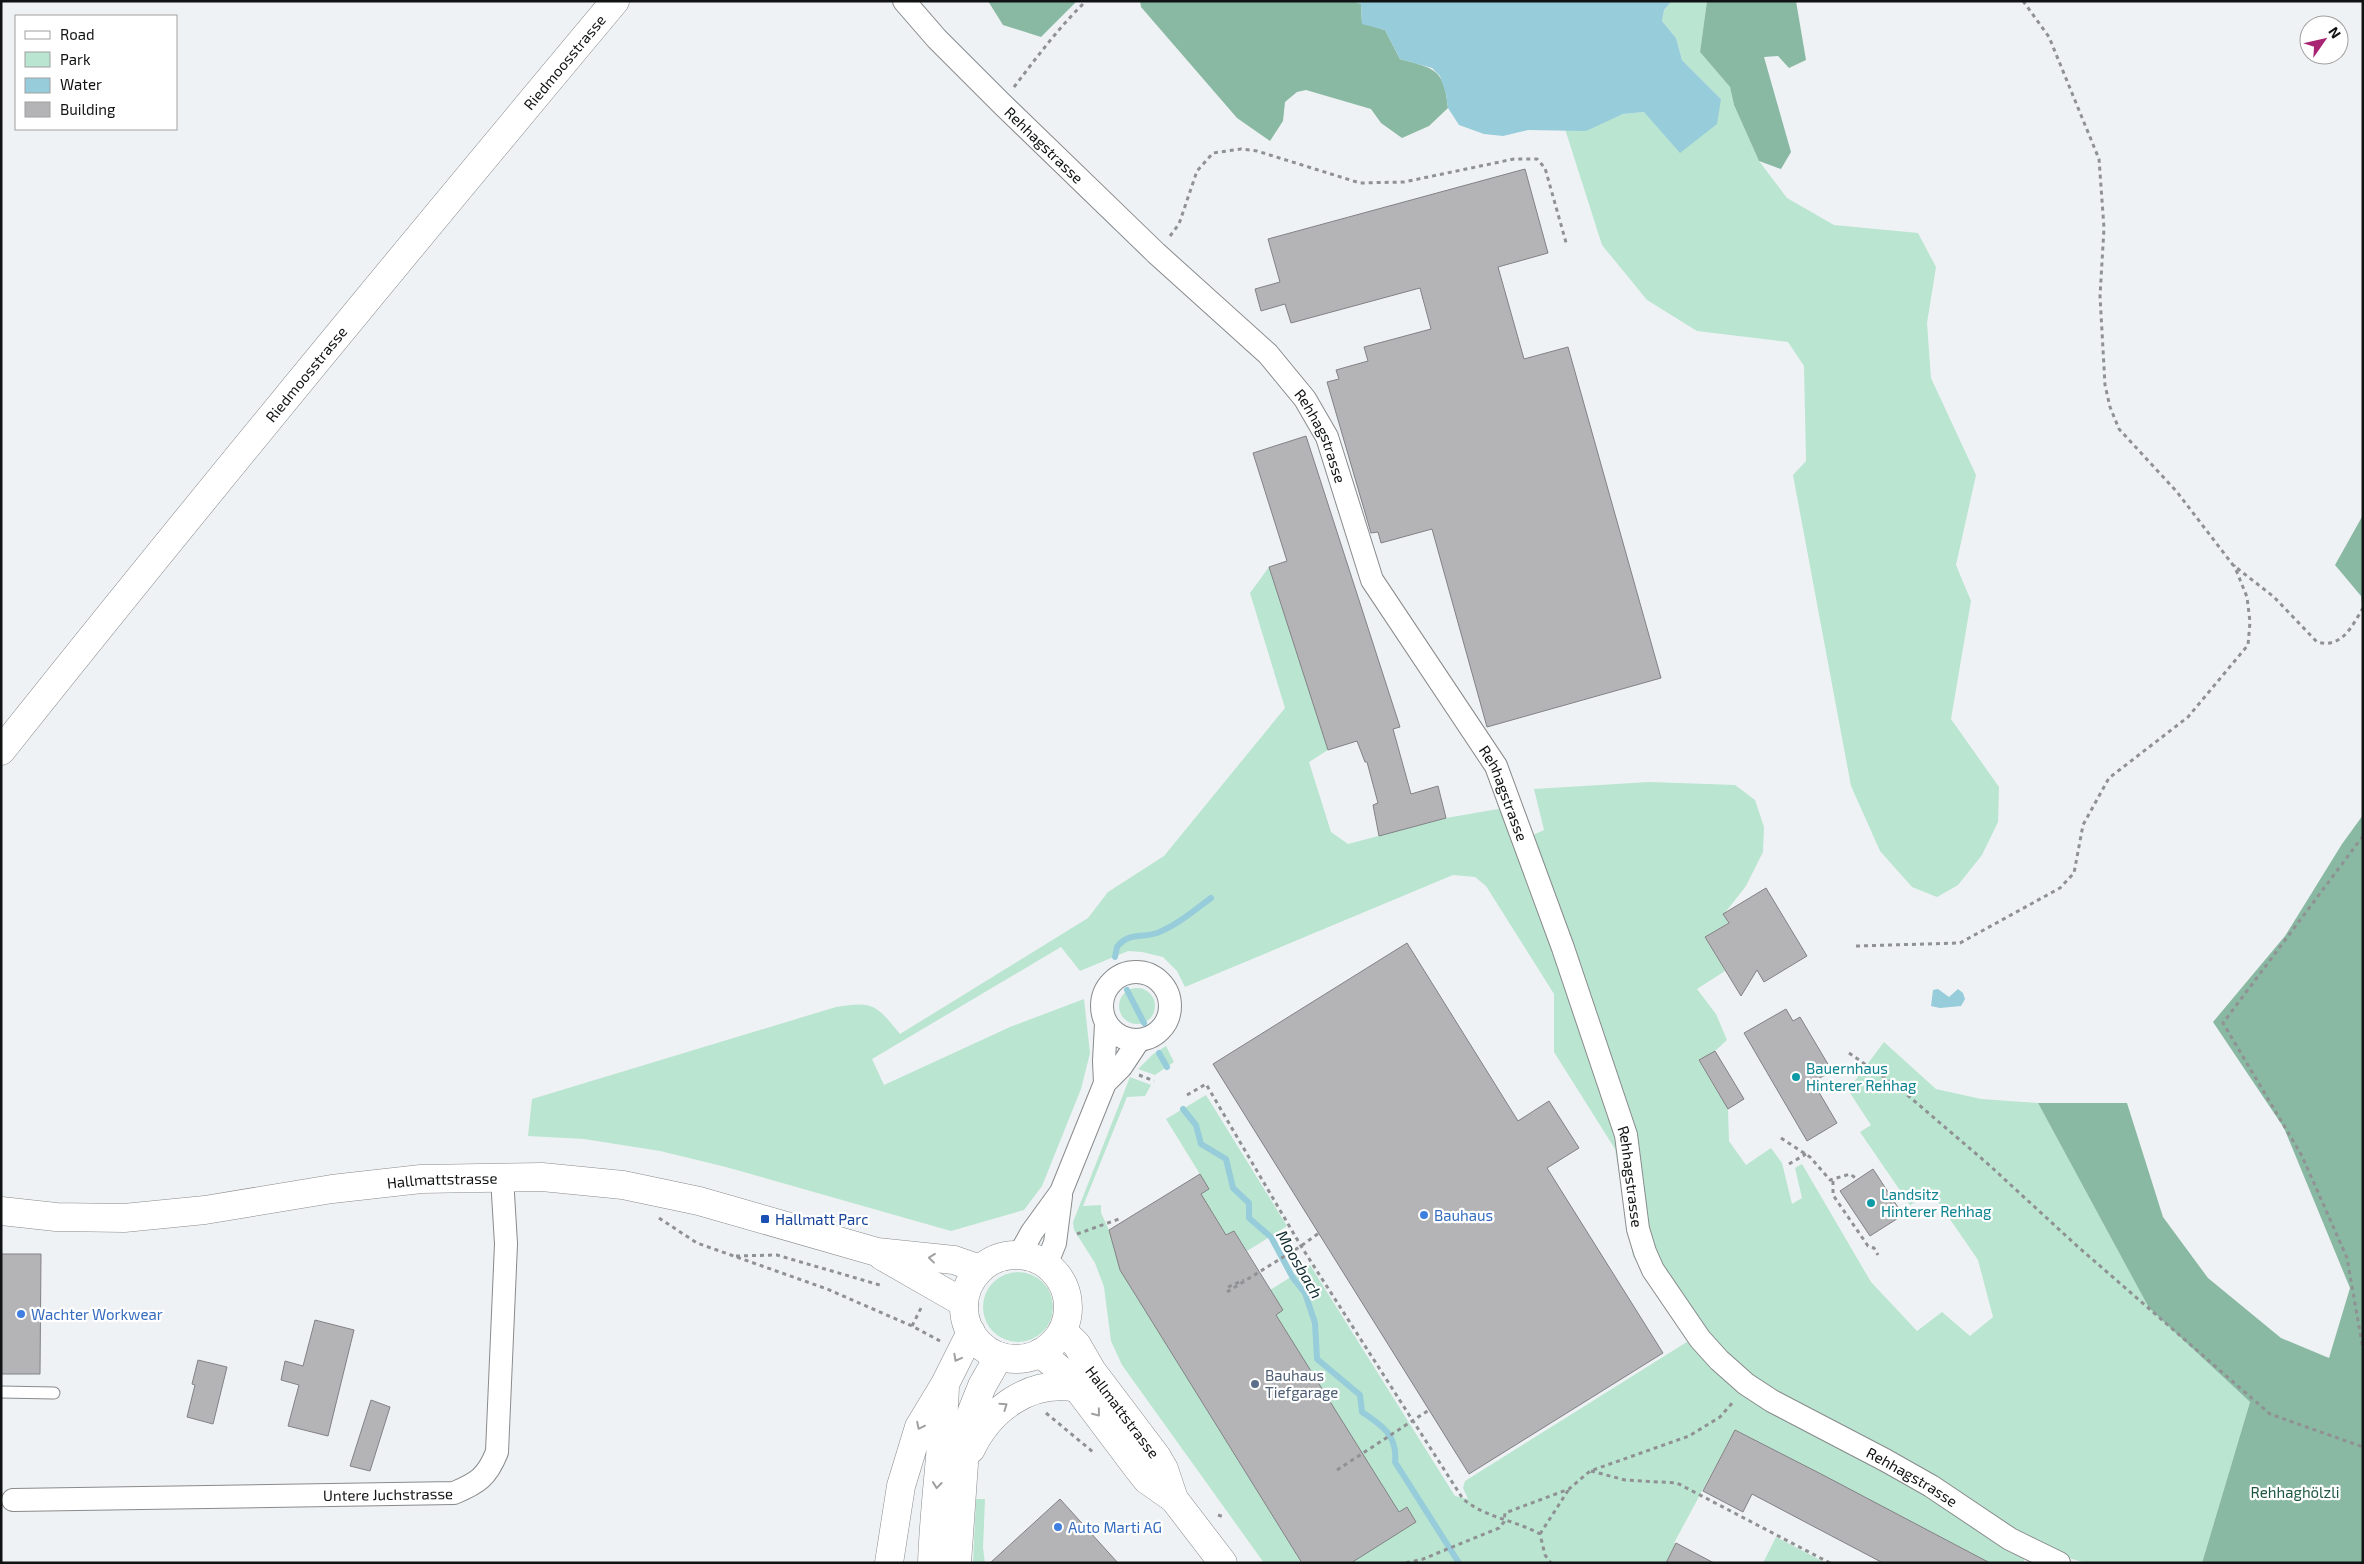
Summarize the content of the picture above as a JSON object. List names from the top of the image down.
{
  "streets": {
    "main road": ["Riedmoosstrasse", "Hallmattstrasse"],
    "street": ["Rehhagstrasse", "Untere Juchstrasse"]
  },
  "crossings": [
    ["Hallmattstrasse", "Untere Juchstrasse"]
  ],
  "water": ["Moosbach"],
  "parks": ["Rehhaghölzli"],
  "places": {
    "other": [
      "Bauernhaus Hinterer Rehhag",
      "Landsitz Hinterer Rehhag",
      "Bauhaus",
      "Wachter Workwear",
      "Bauhaus Tiefgarage",
      "Auto Marti AG"
    ],
    "transit": ["Hallmatt Parc"]
  },
  "legend": [
    "Road",
    "Park",
    "Water",
    "Building"
  ],
  "north": "top right"
}
